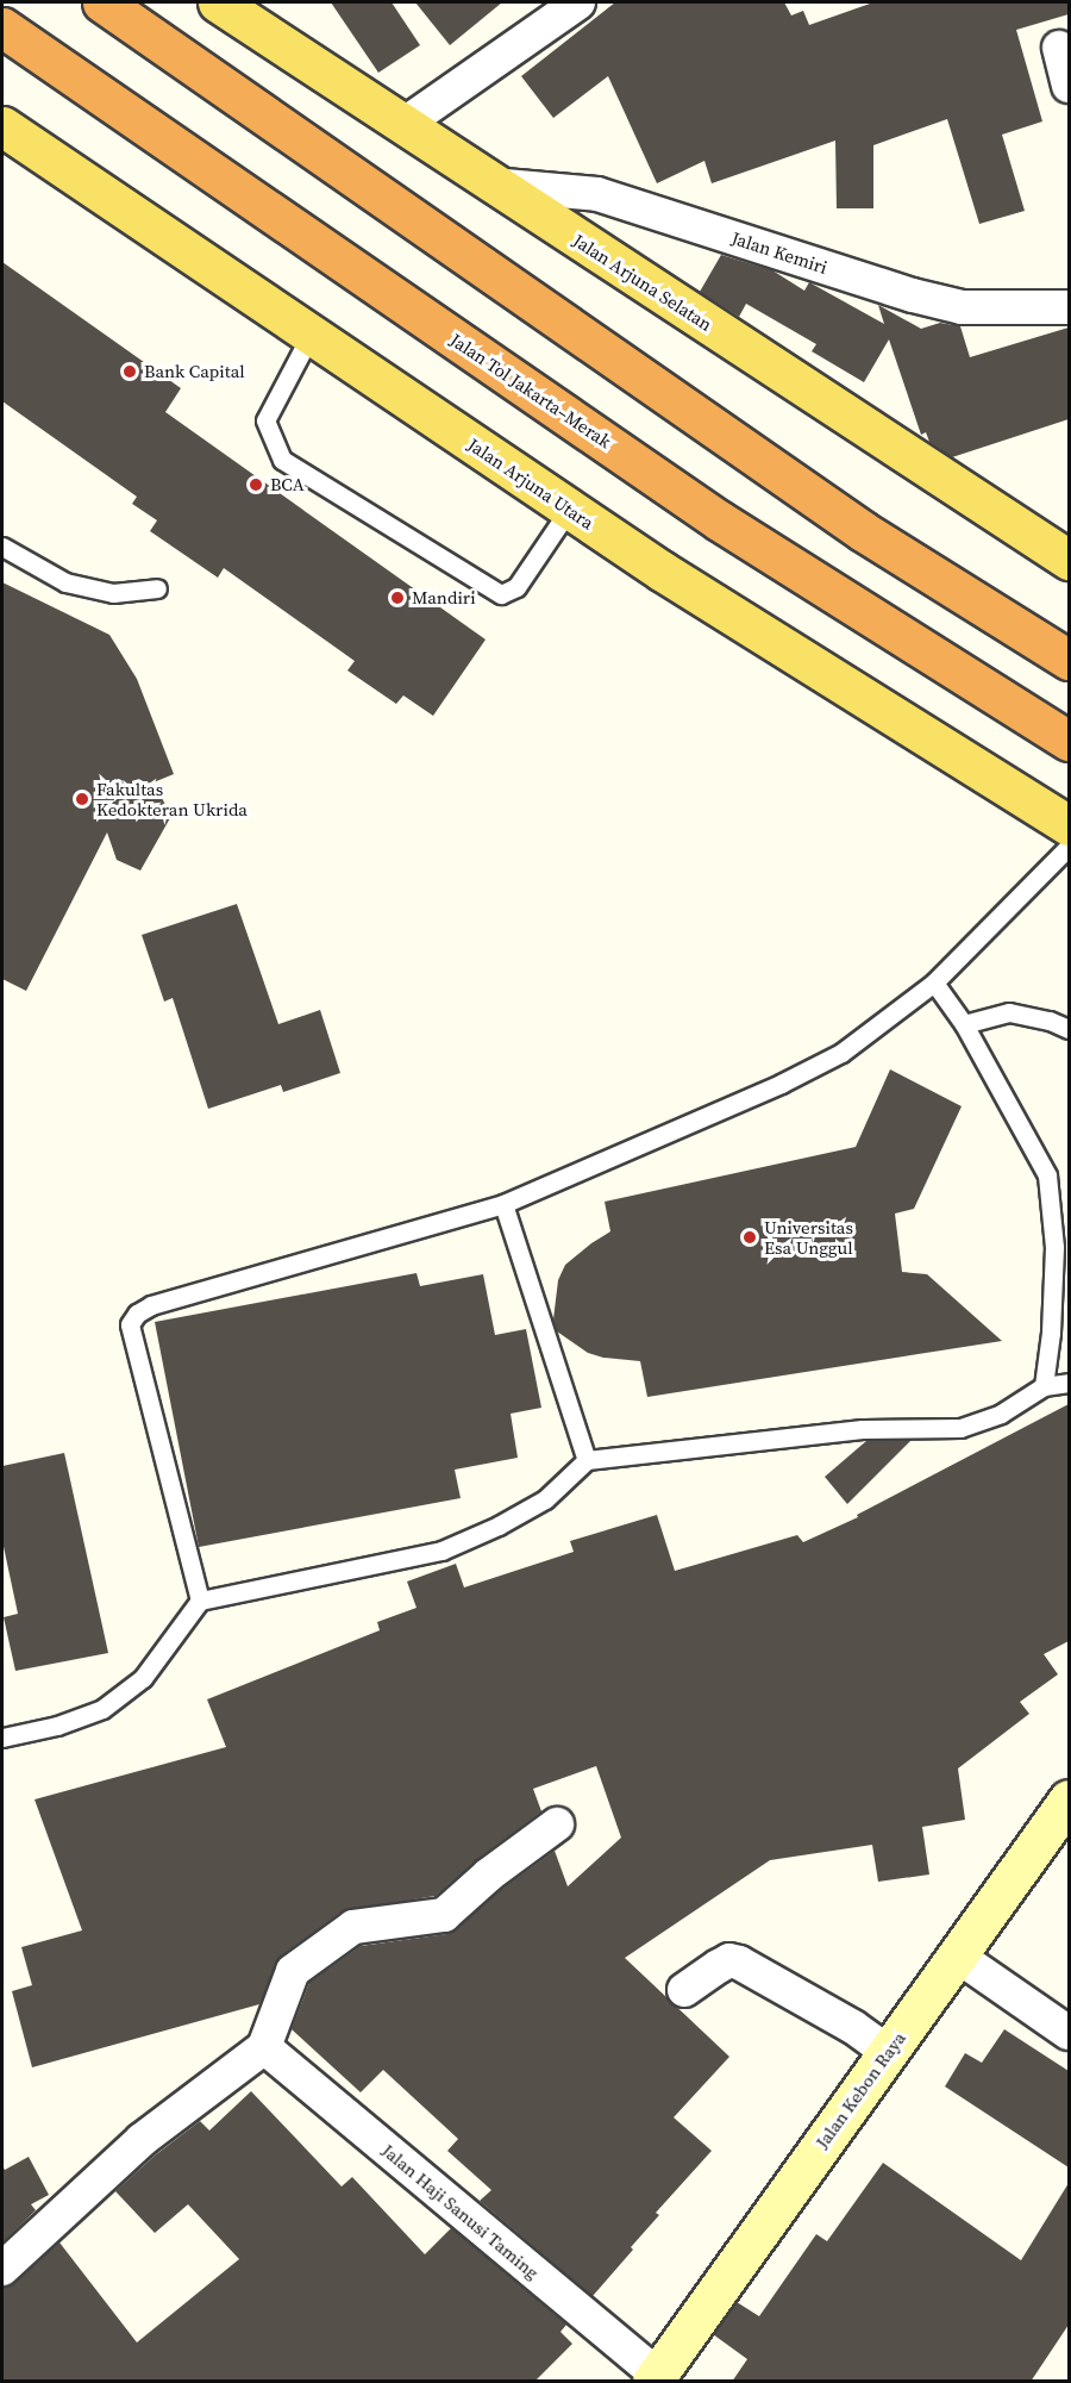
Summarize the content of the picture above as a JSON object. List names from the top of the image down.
{
  "streets": {
    "highway": ["Jalan Tol Jakarta–Merak"],
    "main road": ["Jalan Arjuna Selatan", "Jalan Arjuna Utara"],
    "street": ["Jalan Kemiri", "Jalan Kebon Raya", "Jalan Haji Sanusi Taming"]
  },
  "crossings": [
    ["Jalan Kemiri", "Jalan Arjuna Selatan"],
    ["Jalan Kebon Raya", "Jalan Haji Sanusi Taming"]
  ],
  "places": [
    "Bank Capital",
    "BCA",
    "Mandiri",
    "Fakultas Kedokteran Ukrida",
    "Universitas Esa Unggul"
  ]
}
